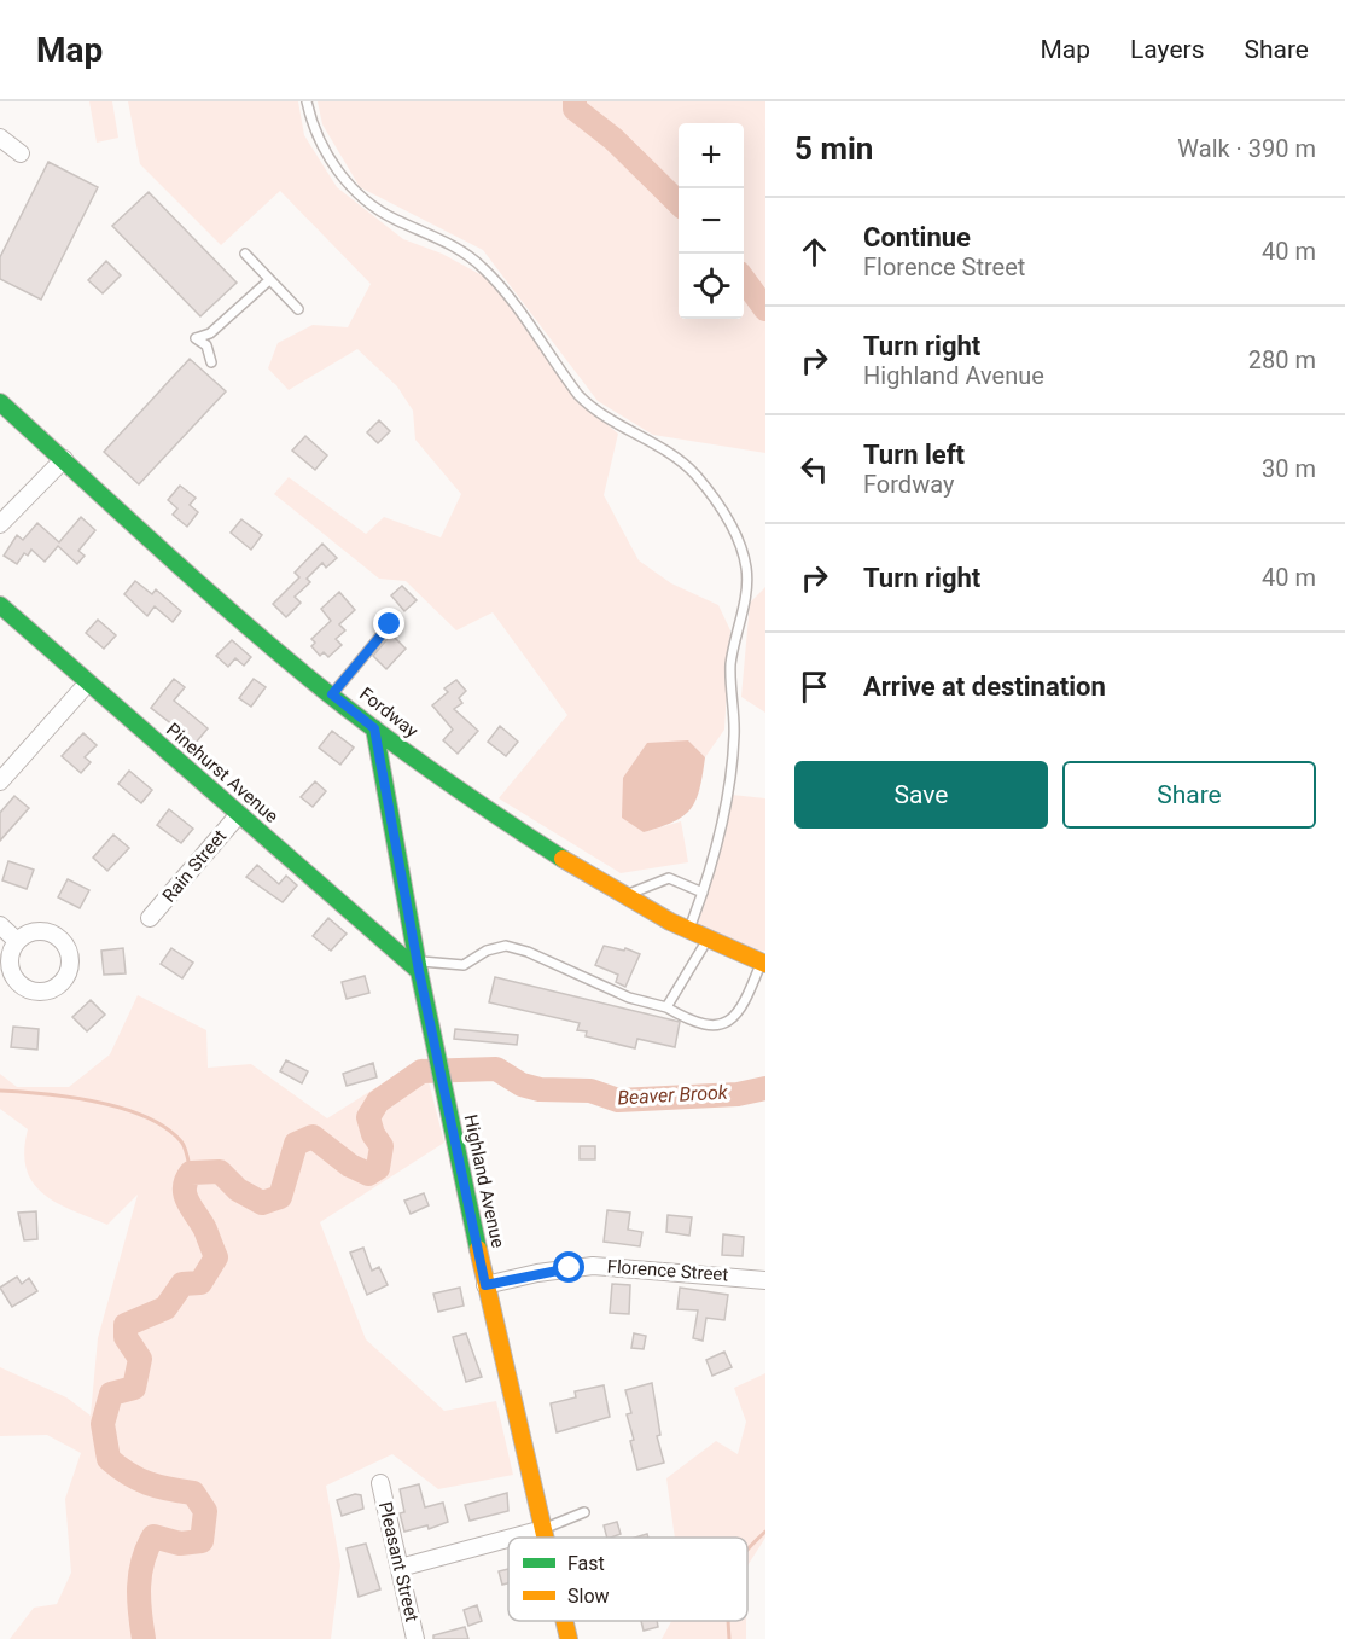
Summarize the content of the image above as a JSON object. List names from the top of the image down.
{
  "streets": {
    "street": [
      "Fordway",
      "Pinehurst Avenue",
      "Rain Street",
      "Highland Avenue",
      "Florence Street",
      "Pleasant Street"
    ]
  },
  "crossings": [
    ["Fordway", "Highland Avenue"],
    ["Pinehurst Avenue", "Rain Street"],
    ["Pinehurst Avenue", "Highland Avenue"],
    ["Highland Avenue", "Florence Street"]
  ],
  "water": ["Beaver Brook"],
  "legend": ["Fast", "Slow"],
  "page": {
    "header": "Map",
    "nav": ["Map", "Layers", "Share"],
    "heading": ["5 min", "Walk · 390 m"],
    "map_buttons": ["+", "−"],
    "list": [
      ["Continue", "Florence Street", "40 m"],
      ["Turn right", "Highland Avenue", "280 m"],
      ["Turn left", "Fordway", "30 m"],
      ["Turn right", "40 m"],
      "Arrive at destination"
    ],
    "buttons": ["Save", "Share"]
  }
}
